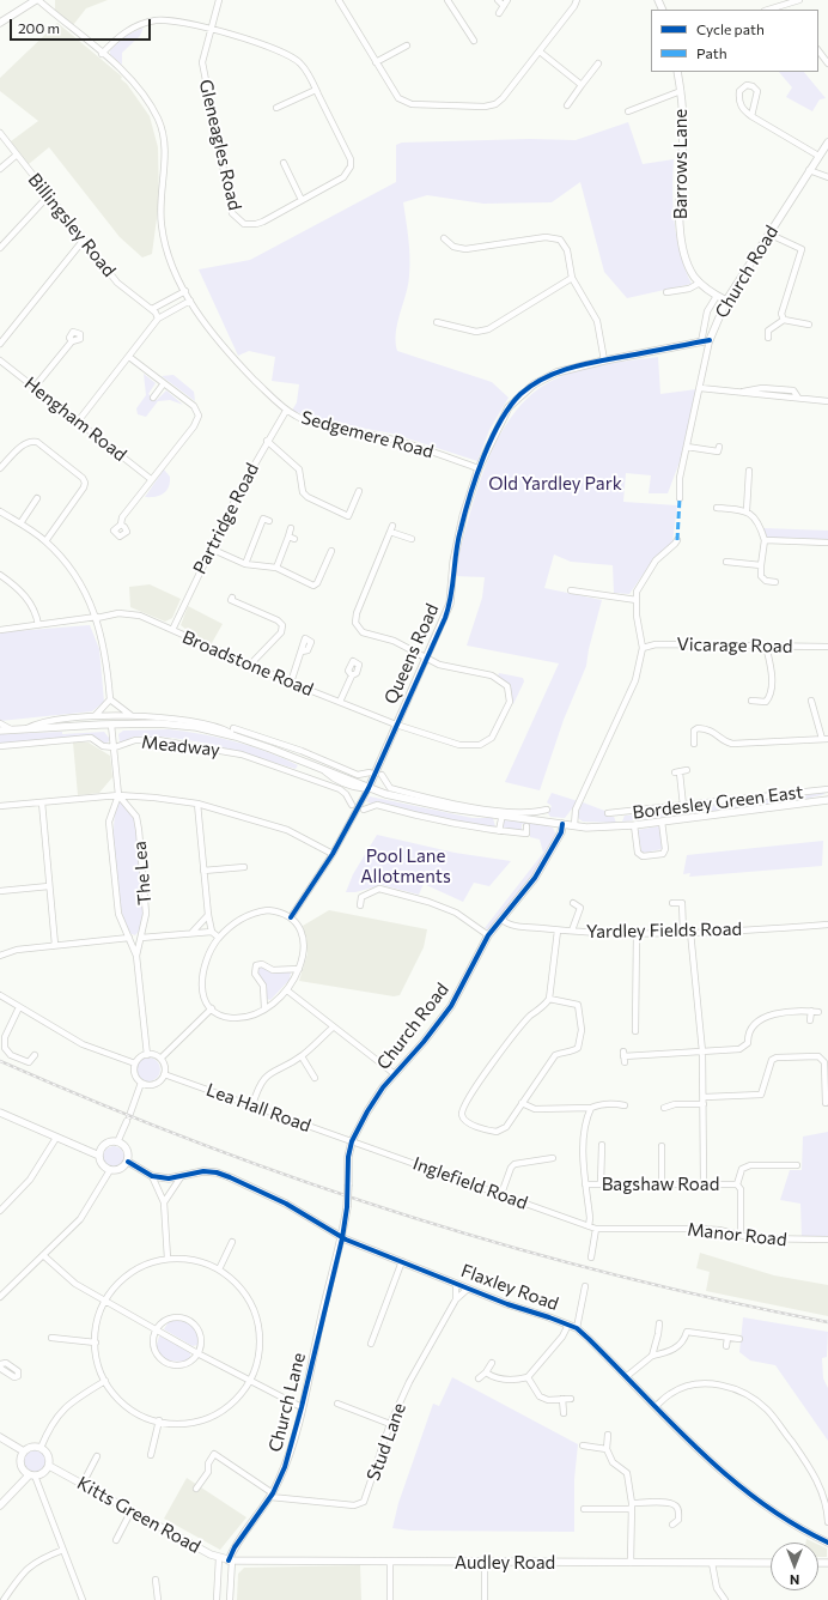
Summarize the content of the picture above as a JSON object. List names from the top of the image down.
{
  "streets": {
    "street": [
      "Gleneagles Road",
      "Barrows Lane",
      "Billingsley Road",
      "Church Road",
      "Hengham Road",
      "Sedgemere Road",
      "Partridge Road",
      "Vicarage Road",
      "Queens Road",
      "Broadstone Road",
      "Meadway",
      "Bordesley Green East",
      "The Lea",
      "Yardley Fields Road",
      "Lea Hall Road",
      "Inglefield Road",
      "Bagshaw Road",
      "Manor Road",
      "Flaxley Road",
      "Church Lane",
      "Stud Lane",
      "Kitts Green Road",
      "Audley Road"
    ]
  },
  "crossings": [
    ["Barrows Lane", "Church Road"],
    ["Church Road", "Queens Road"],
    ["Church Road", "Meadway"],
    ["Church Road", "Yardley Fields Road"],
    ["Church Road", "Lea Hall Road"],
    ["Church Road", "Inglefield Road"],
    ["Church Road", "Flaxley Road"],
    ["Church Road", "Church Lane"],
    ["Sedgemere Road", "Partridge Road"],
    ["Sedgemere Road", "Queens Road"],
    ["Partridge Road", "Broadstone Road"],
    ["Queens Road", "Broadstone Road"],
    ["Queens Road", "Meadway"],
    ["Meadway", "Bordesley Green East"],
    ["Meadway", "The Lea"],
    ["The Lea", "Lea Hall Road"],
    ["Lea Hall Road", "Inglefield Road"],
    ["Inglefield Road", "Manor Road"],
    ["Flaxley Road", "Church Lane"],
    ["Flaxley Road", "Stud Lane"],
    ["Church Lane", "Stud Lane"],
    ["Church Lane", "Kitts Green Road"],
    ["Church Lane", "Audley Road"],
    ["Kitts Green Road", "Audley Road"]
  ],
  "parks": ["Old Yardley Park", "Pool Lane Allotments"],
  "legend": ["Cycle path", "Path"],
  "scale_bar": "200 m",
  "north": "bottom"
}
